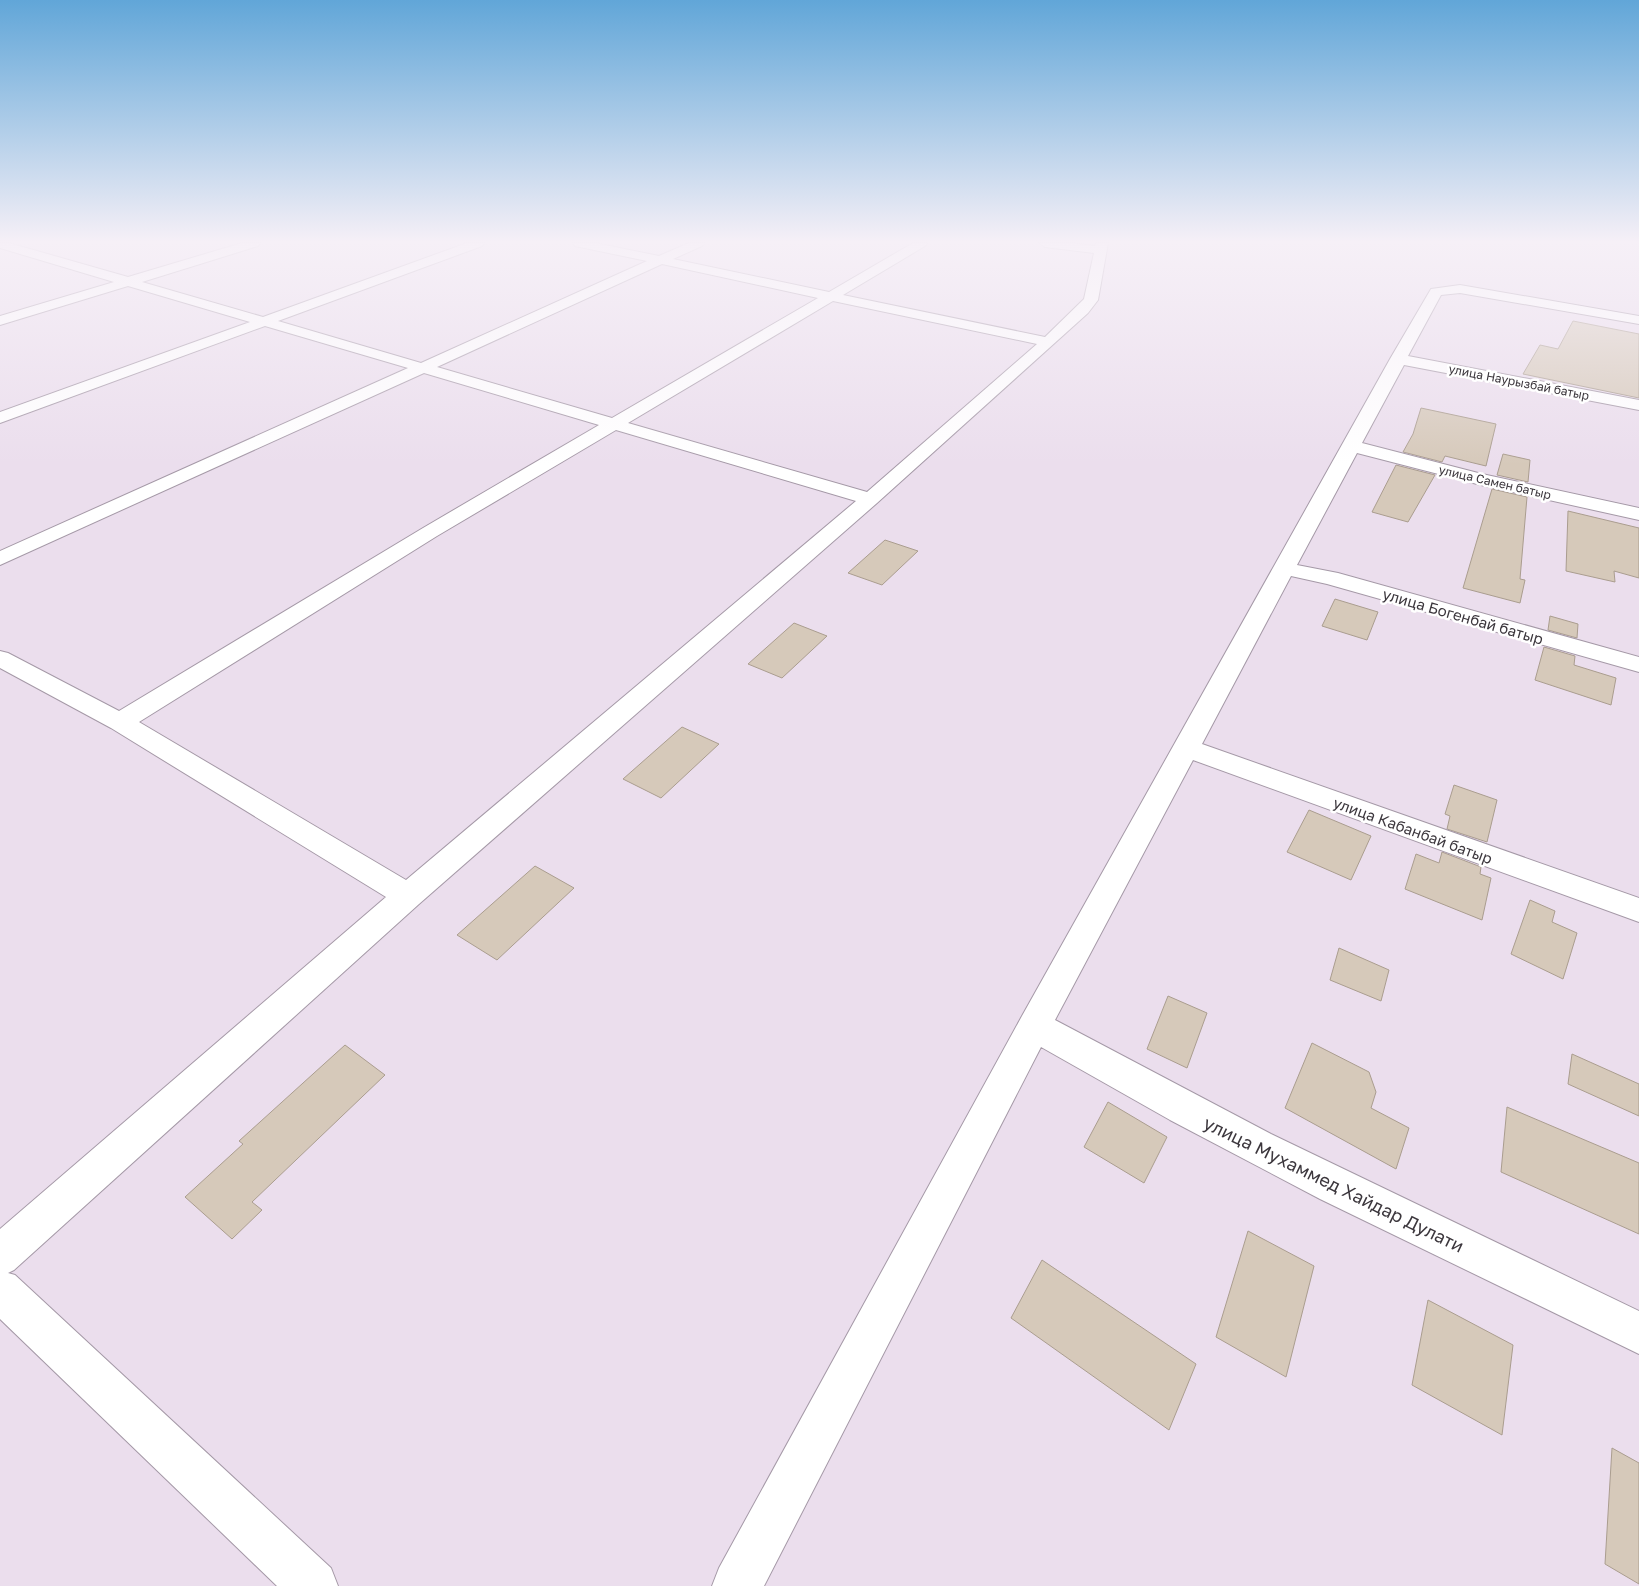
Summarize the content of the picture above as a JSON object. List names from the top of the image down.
{
  "streets": {
    "street": [
      "улица Наурызбай батыр",
      "улица Самен батыр",
      "улица Богенбай батыр",
      "улица Кабанбай батыр",
      "улица Мухаммед Хайдар Дулати"
    ]
  }
}
